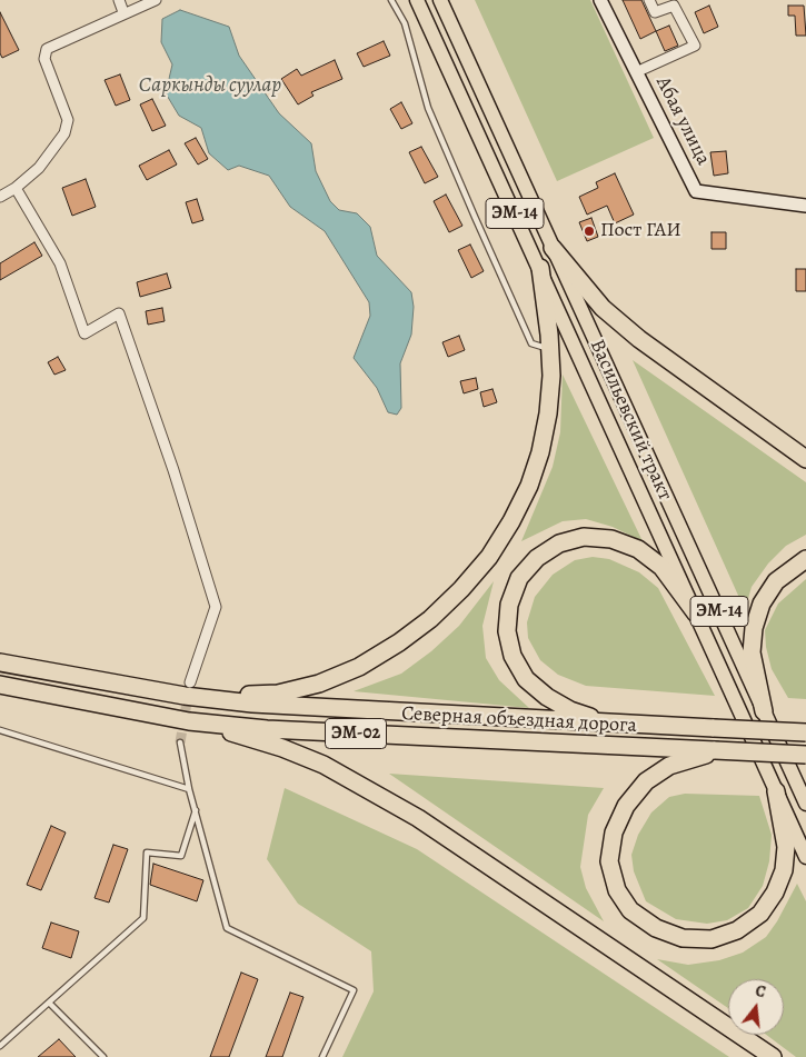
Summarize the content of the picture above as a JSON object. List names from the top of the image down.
{
  "streets": {
    "highway": ["Северная объездная дорога", "ЭМ-02"],
    "main road": ["ЭМ-14", "Васильевский тракт"],
    "street": ["Абая улица"]
  },
  "water": ["Саркынды суулар"],
  "places": ["Пост ГАИ"],
  "north": "top"
}
